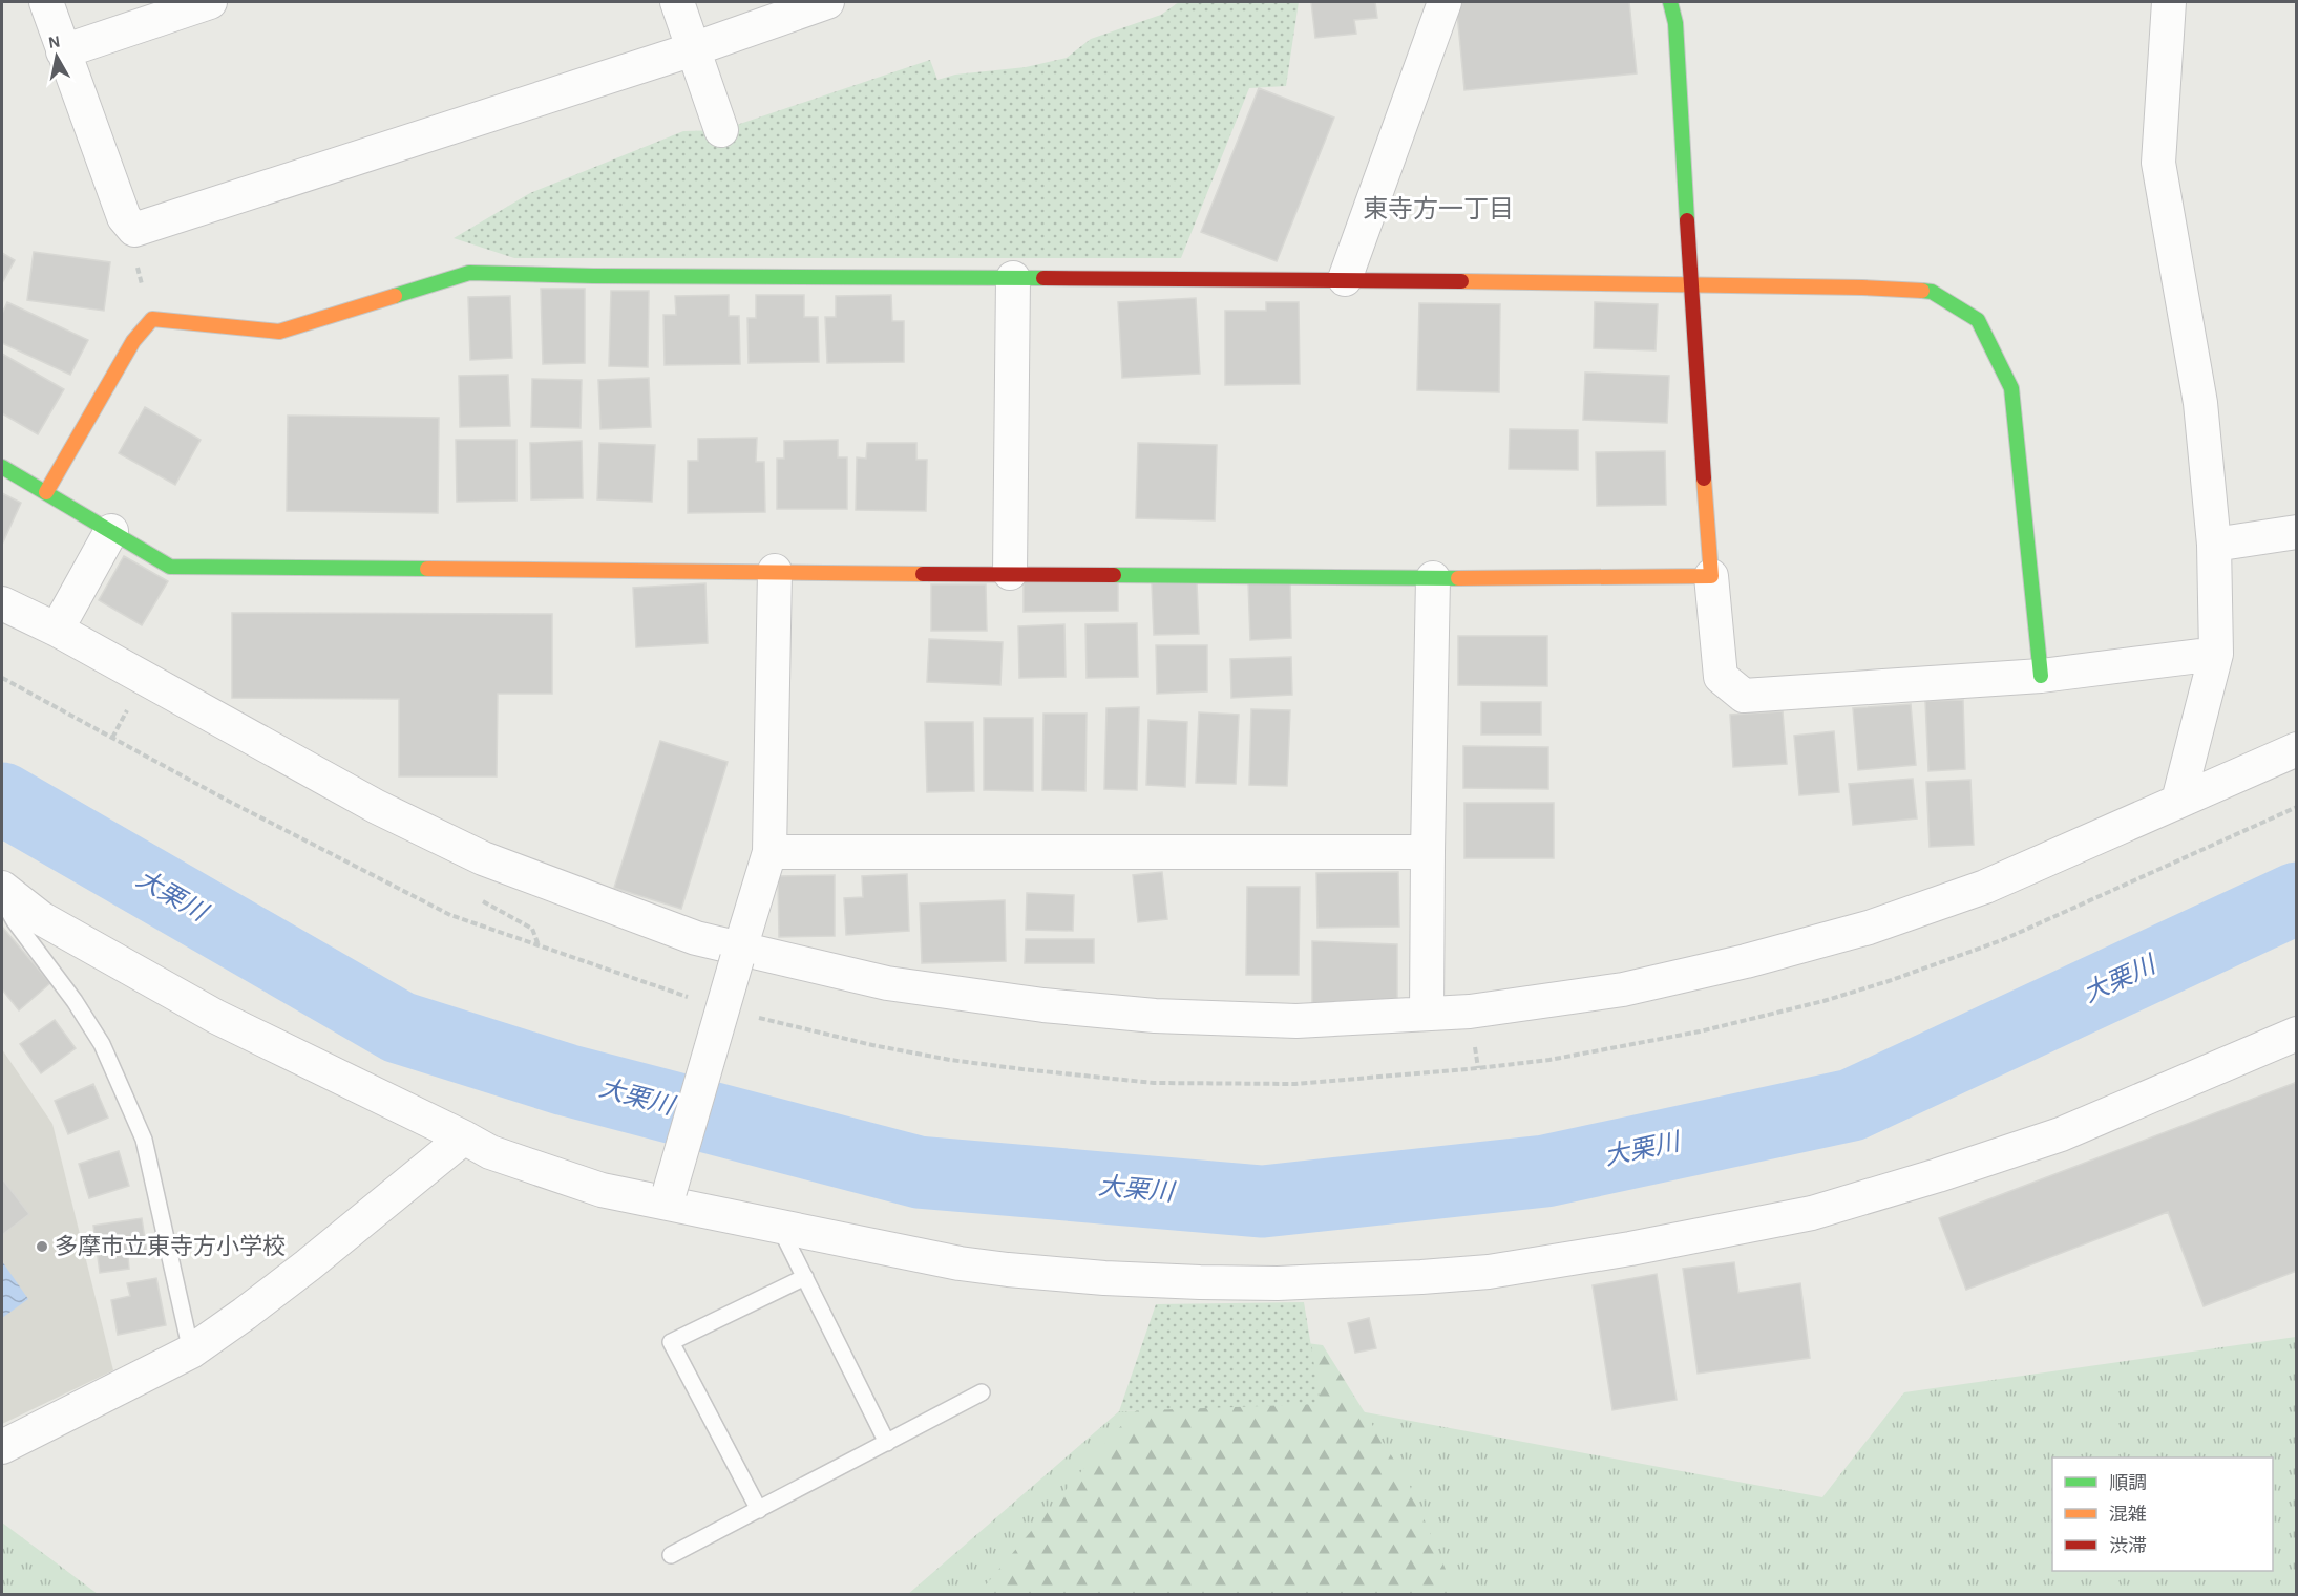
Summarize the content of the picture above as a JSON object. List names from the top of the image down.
{
  "districts": ["東寺方一丁目"],
  "water": ["大栗川"],
  "places": ["多摩市立東寺方小学校"],
  "legend": ["順調", "混雑", "渋滞"],
  "north": "top"
}
